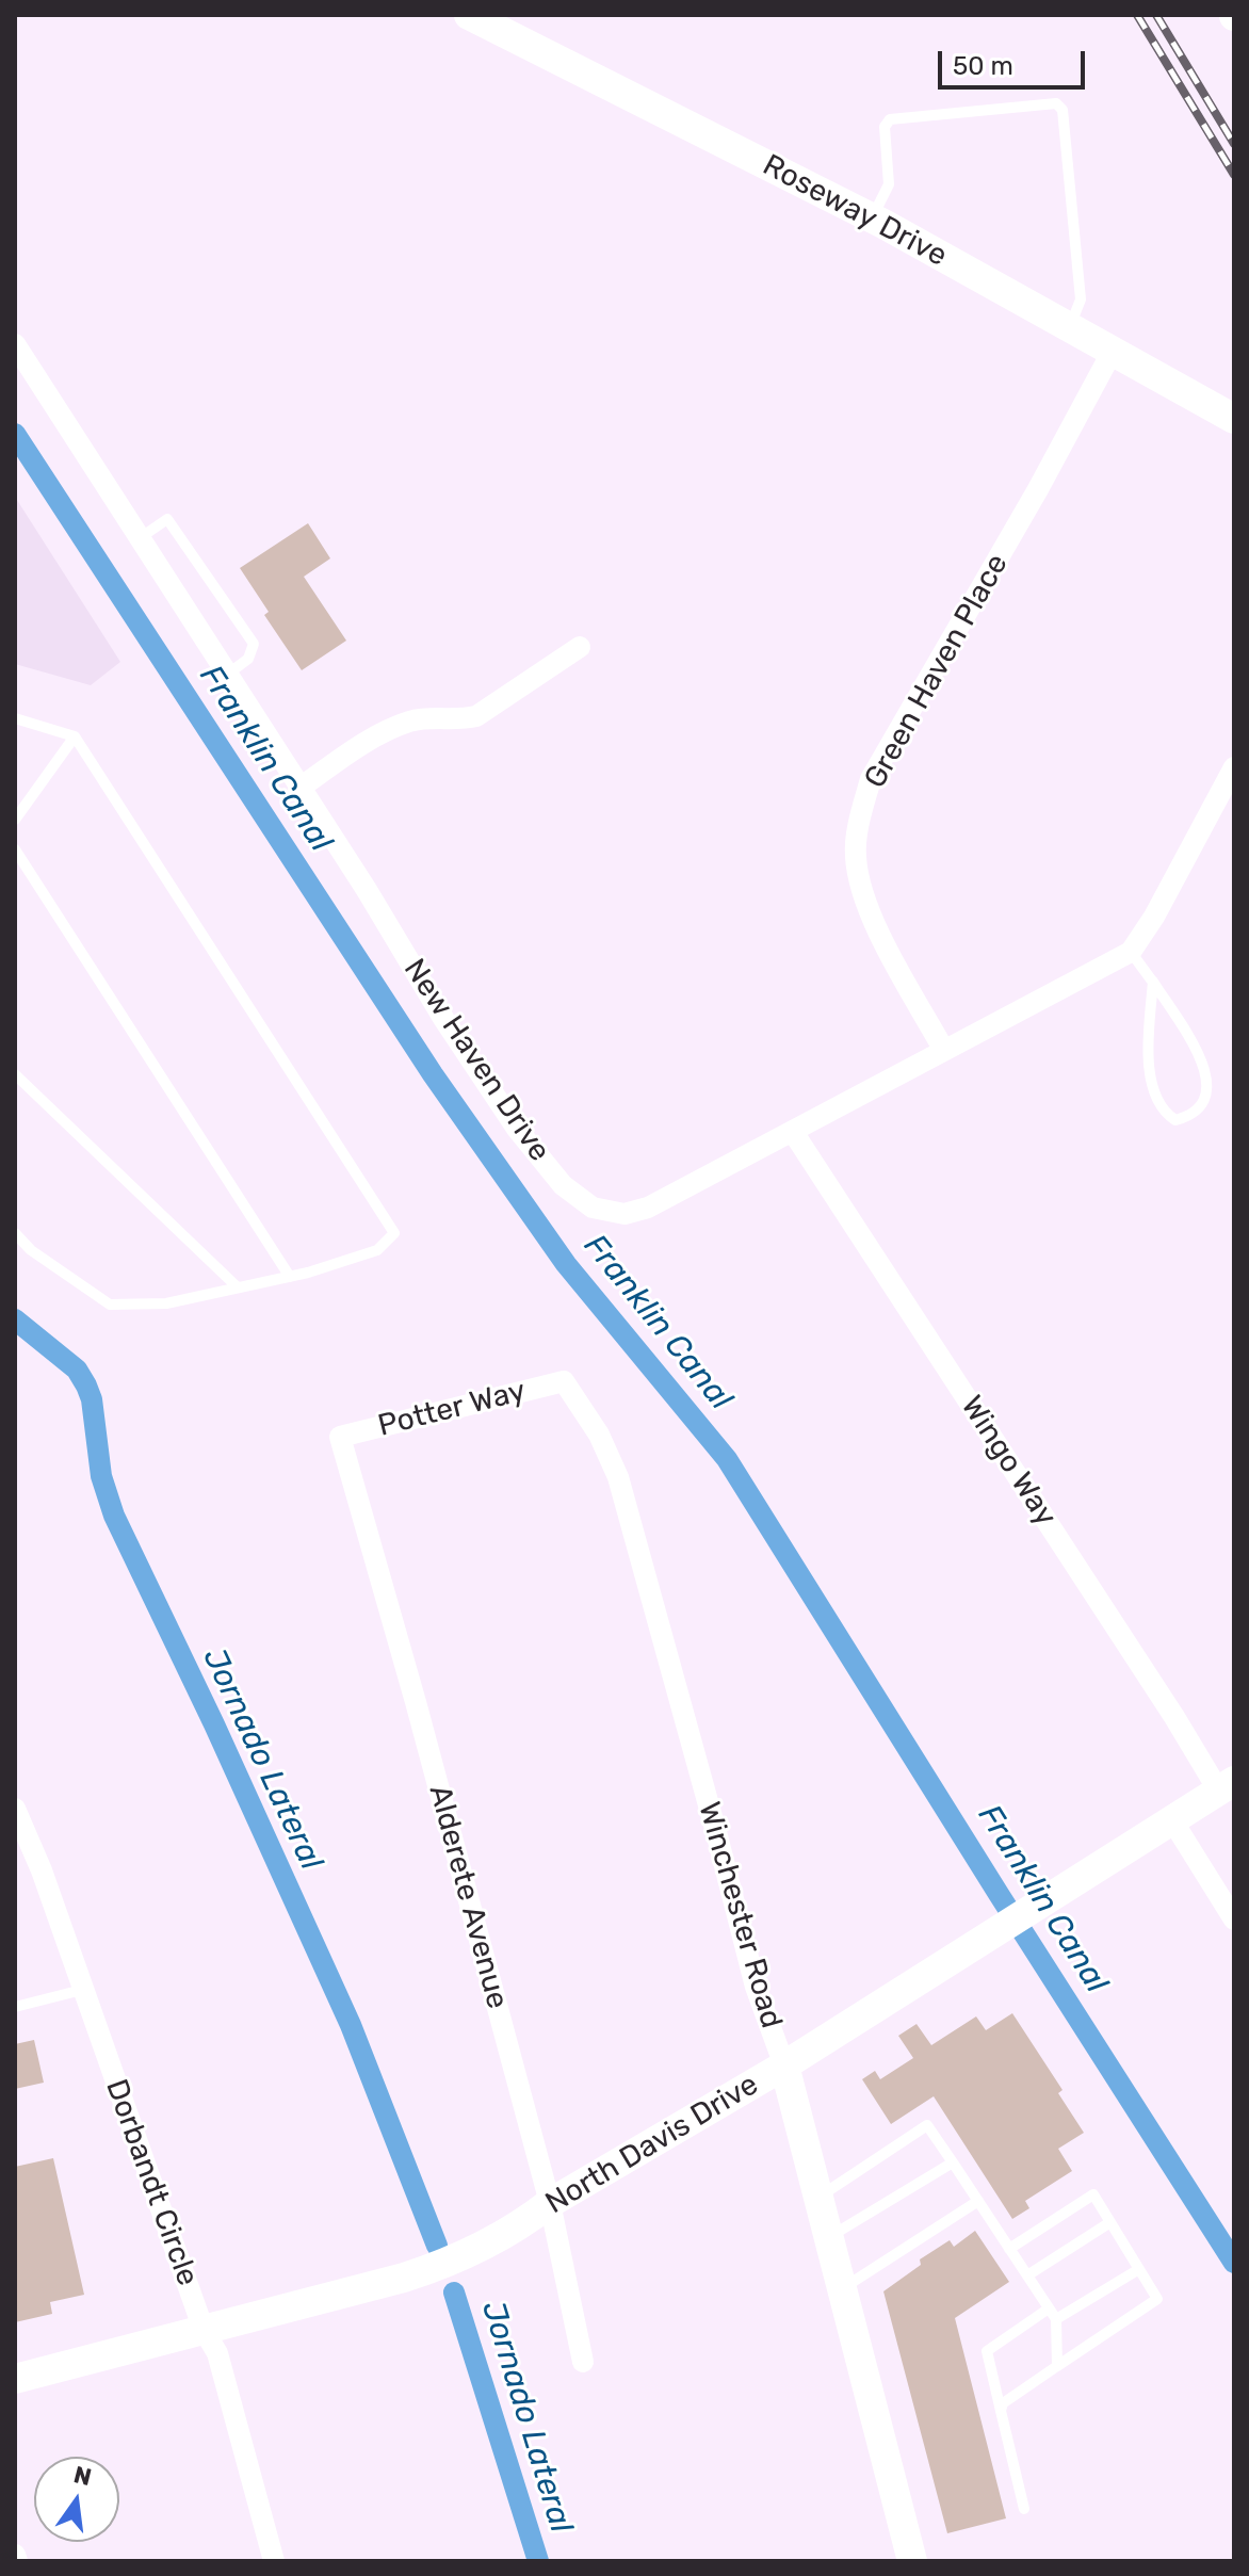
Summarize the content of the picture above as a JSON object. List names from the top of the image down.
{
  "streets": {
    "street": [
      "Roseway Drive",
      "Green Haven Place",
      "New Haven Drive",
      "Potter Way",
      "Wingo Way",
      "Alderete Avenue",
      "Winchester Road",
      "North Davis Drive",
      "Dorbandt Circle"
    ]
  },
  "crossings": [
    ["Roseway Drive", "Green Haven Place"],
    ["Green Haven Place", "New Haven Drive"],
    ["New Haven Drive", "Wingo Way"],
    ["Potter Way", "Alderete Avenue"],
    ["Potter Way", "Winchester Road"],
    ["Wingo Way", "North Davis Drive"],
    ["Alderete Avenue", "North Davis Drive"],
    ["Winchester Road", "North Davis Drive"],
    ["North Davis Drive", "Dorbandt Circle"]
  ],
  "water": ["Franklin Canal", "Jornado Lateral"],
  "scale_bar": "50 m",
  "north": "top"
}
